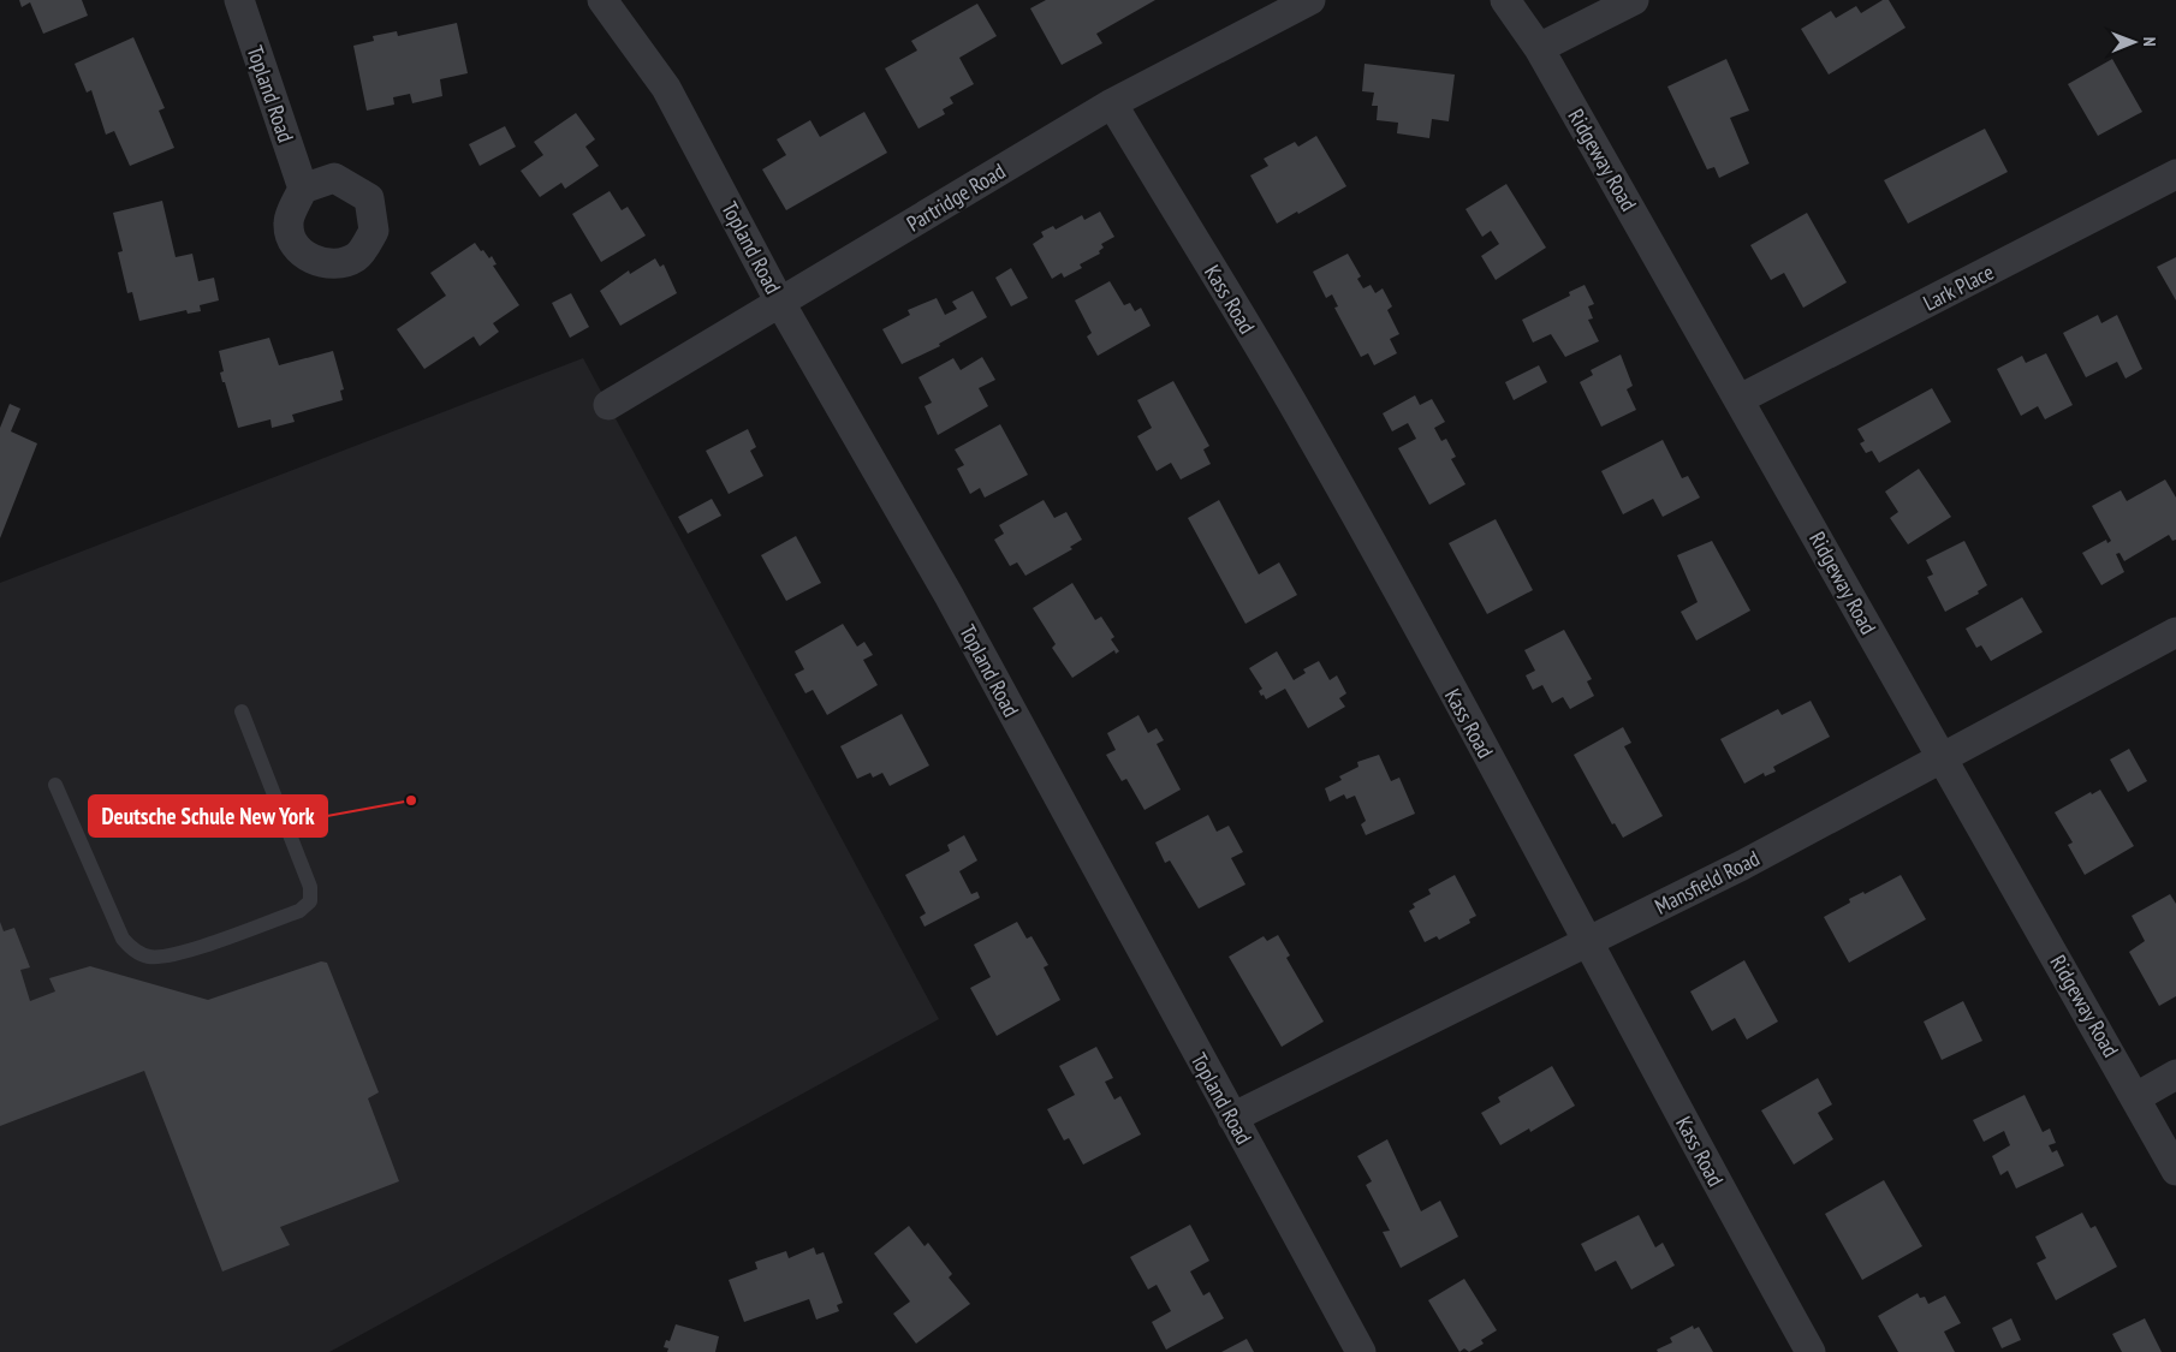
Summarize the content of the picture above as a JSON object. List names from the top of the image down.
{
  "streets": {
    "street": [
      "Topland Road",
      "Ridgeway Road",
      "Partridge Road",
      "Lark Place",
      "Kass Road",
      "Mansfield Road"
    ]
  },
  "crossings": [
    ["Topland Road", "Partridge Road"],
    ["Topland Road", "Mansfield Road"],
    ["Ridgeway Road", "Lark Place"],
    ["Ridgeway Road", "Mansfield Road"],
    ["Partridge Road", "Kass Road"],
    ["Kass Road", "Mansfield Road"]
  ],
  "places": ["Deutsche Schule New York"],
  "north": "right"
}
